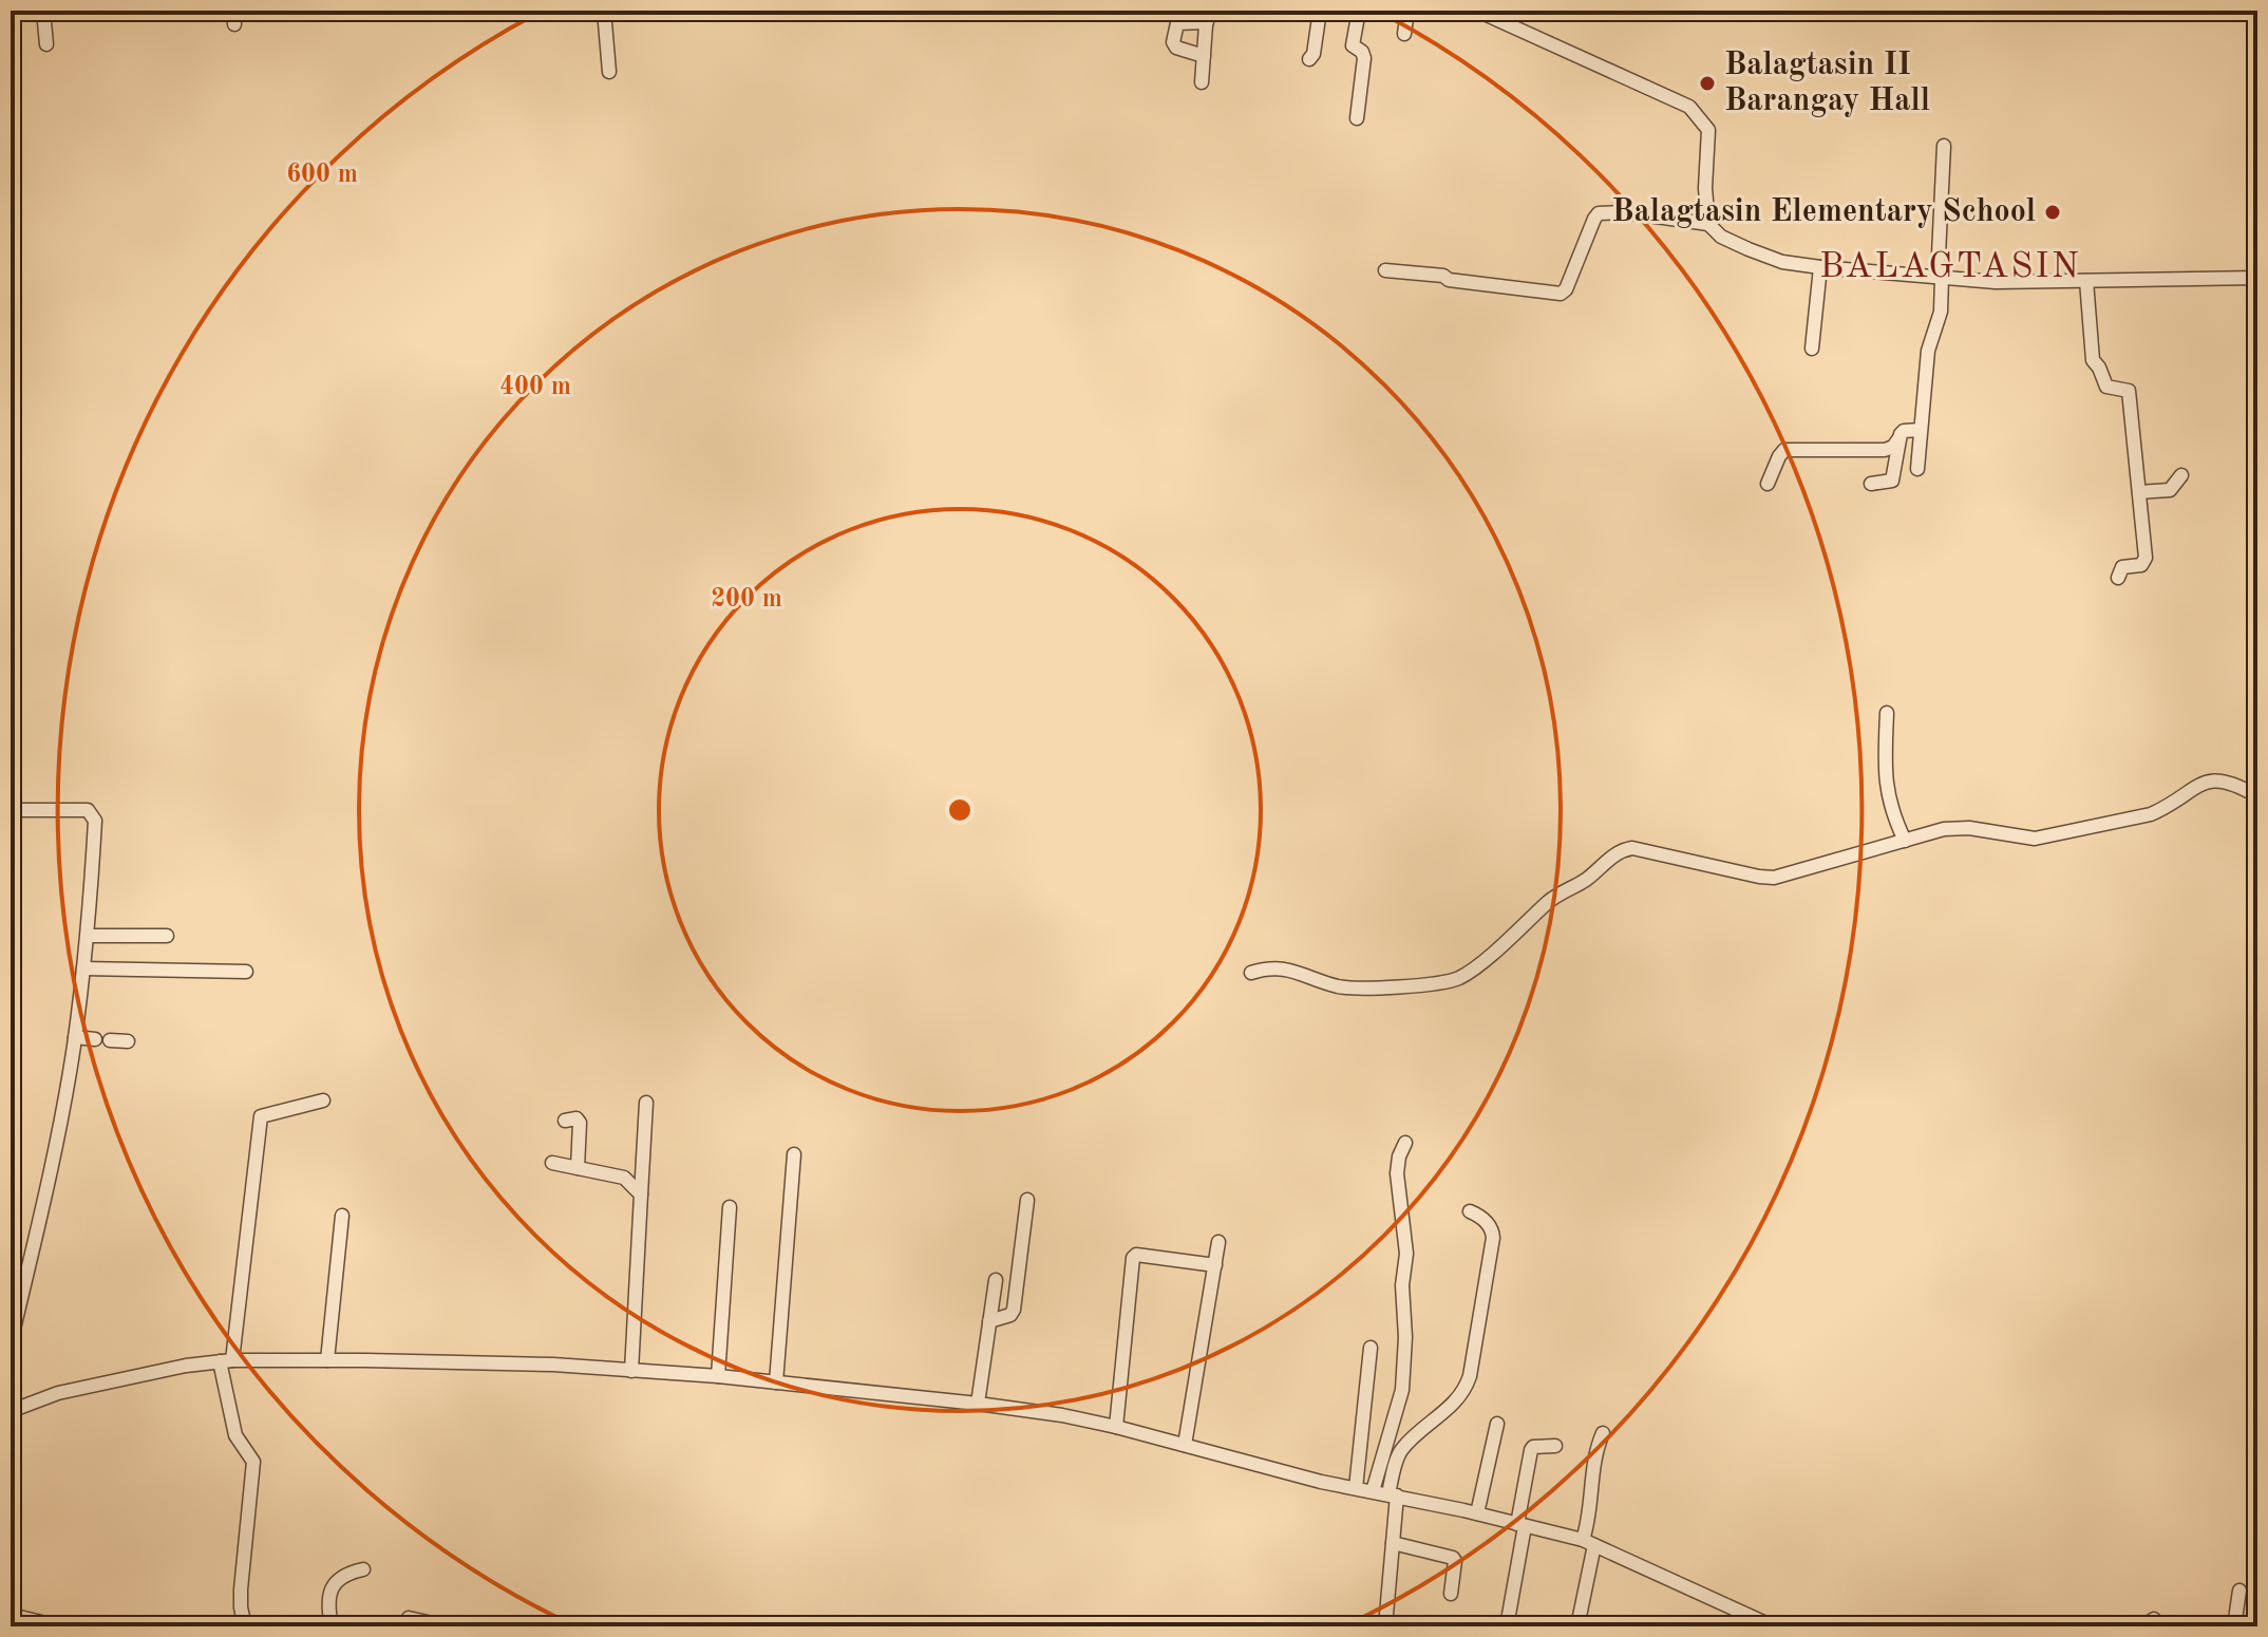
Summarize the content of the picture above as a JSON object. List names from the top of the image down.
{
  "districts": ["BALAGTASIN"],
  "places": ["Balagtasin II Barangay Hall", "Balagtasin Elementary School"],
  "rings": ["600 m", "400 m", "200 m"]
}
